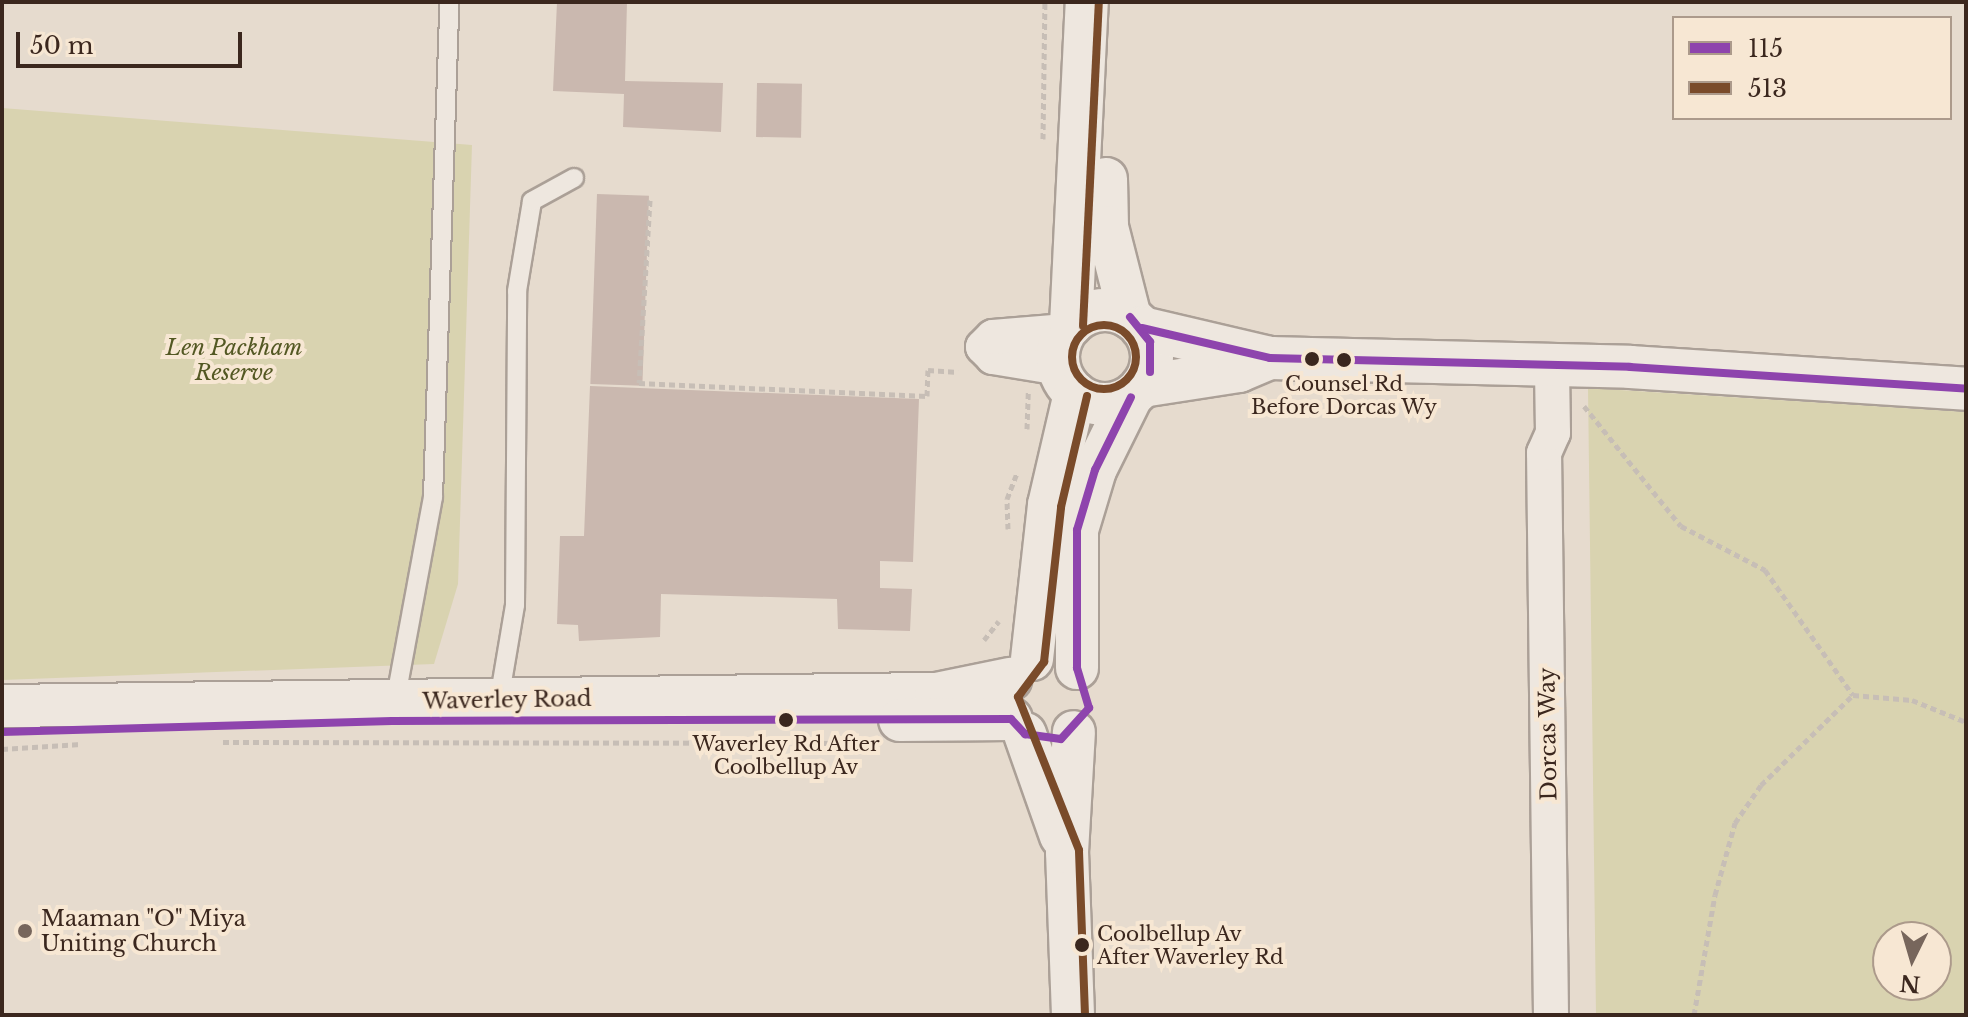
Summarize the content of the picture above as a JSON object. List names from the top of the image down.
{
  "streets": {
    "street": ["Waverley Road", "Dorcas Way"]
  },
  "parks": ["Len Packham Reserve"],
  "places": [
    "Counsel Rd Before Dorcas Wy",
    "Waverley Rd After Coolbellup Av",
    "Maaman \"O\" Miya Uniting Church",
    "Coolbellup Av After Waverley Rd"
  ],
  "lines": ["transit line 513", "transit line 115"],
  "legend": ["115", "513"],
  "scale_bar": "50 m",
  "north": "bottom"
}
